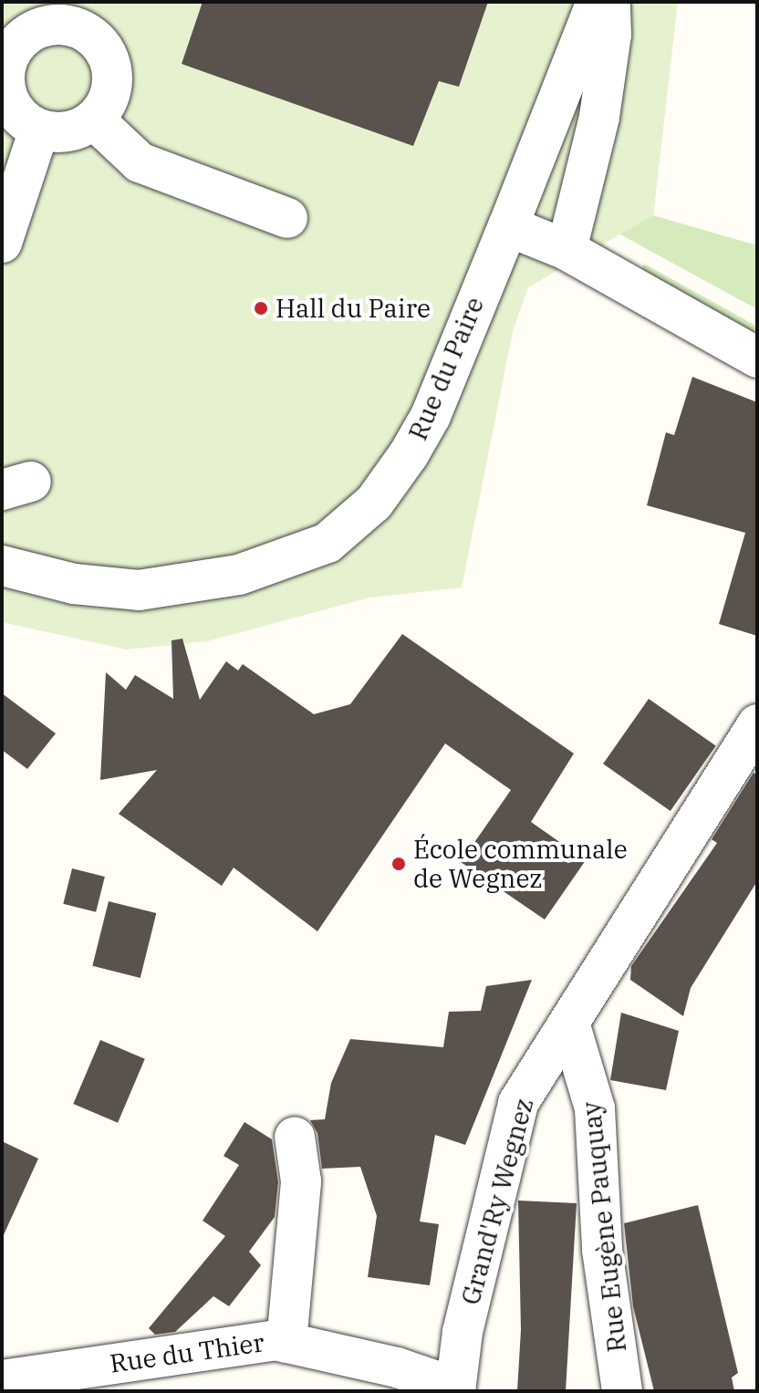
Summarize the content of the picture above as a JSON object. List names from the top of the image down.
{
  "streets": {
    "street": [
      "Rue du Paire",
      "Grand'Ry Wegnez",
      "Rue Eugène Pauquay",
      "Rue du Thier"
    ]
  },
  "crossings": [
    ["Grand'Ry Wegnez", "Rue Eugène Pauquay"],
    ["Grand'Ry Wegnez", "Rue du Thier"]
  ],
  "places": ["Hall du Paire", "École communale de Wegnez"]
}
